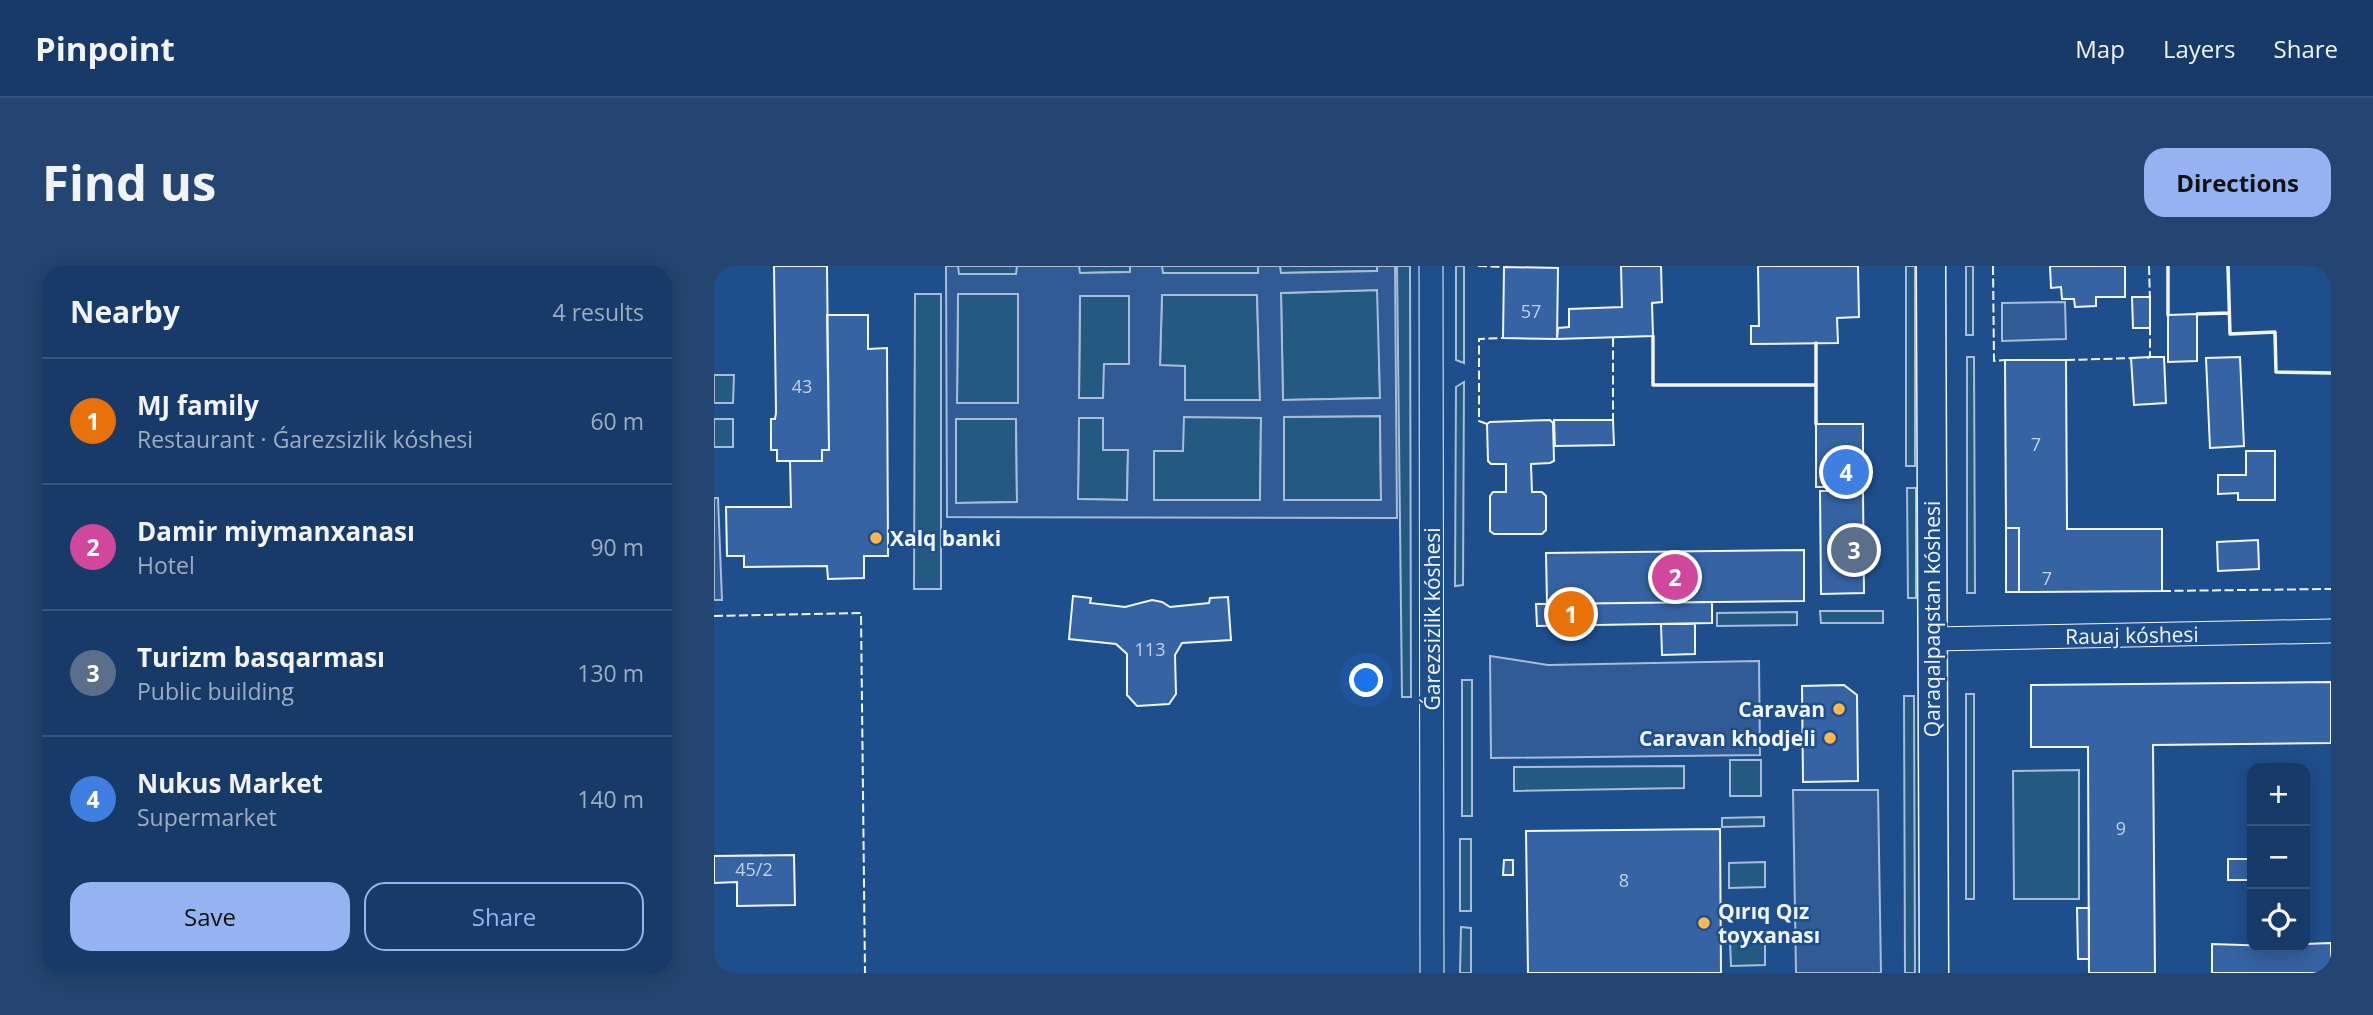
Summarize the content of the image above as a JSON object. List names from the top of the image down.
{
  "streets": {
    "street": ["Ǵarezsizlik kóshesi", "Qaraqalpaqstan kóshesi", "Rauaj kóshesi"]
  },
  "crossings": [
    ["Qaraqalpaqstan kóshesi", "Rauaj kóshesi"]
  ],
  "places": [
    "Xalq banki",
    "Caravan",
    "Caravan khodjeli",
    "Qırıq Qız toyxanası"
  ],
  "house_numbers": [
    "57",
    "43",
    "7",
    "7",
    "113",
    "9",
    "45/2",
    "8"
  ],
  "page": {
    "header": "Pinpoint",
    "nav": ["Map", "Layers", "Share"],
    "buttons": [
      "Directions",
      ["Save", "Share"]
    ],
    "title": "Find us",
    "heading": ["Nearby", "4 results"],
    "list": [
      {
        "mark": "1",
        "name": "MJ family",
        "note": "Restaurant · Ǵarezsizlik kóshesi",
        "value": "60 m"
      },
      {
        "mark": "2",
        "name": "Damir miymanxanası",
        "note": "Hotel",
        "value": "90 m"
      },
      {
        "mark": "3",
        "name": "Turizm basqarması",
        "note": "Public building",
        "value": "130 m"
      },
      {
        "mark": "4",
        "name": "Nukus Market",
        "note": "Supermarket",
        "value": "140 m"
      }
    ],
    "pins": [
      "4",
      "3",
      "2",
      "1"
    ],
    "map_buttons": ["+", "−"]
  }
}
